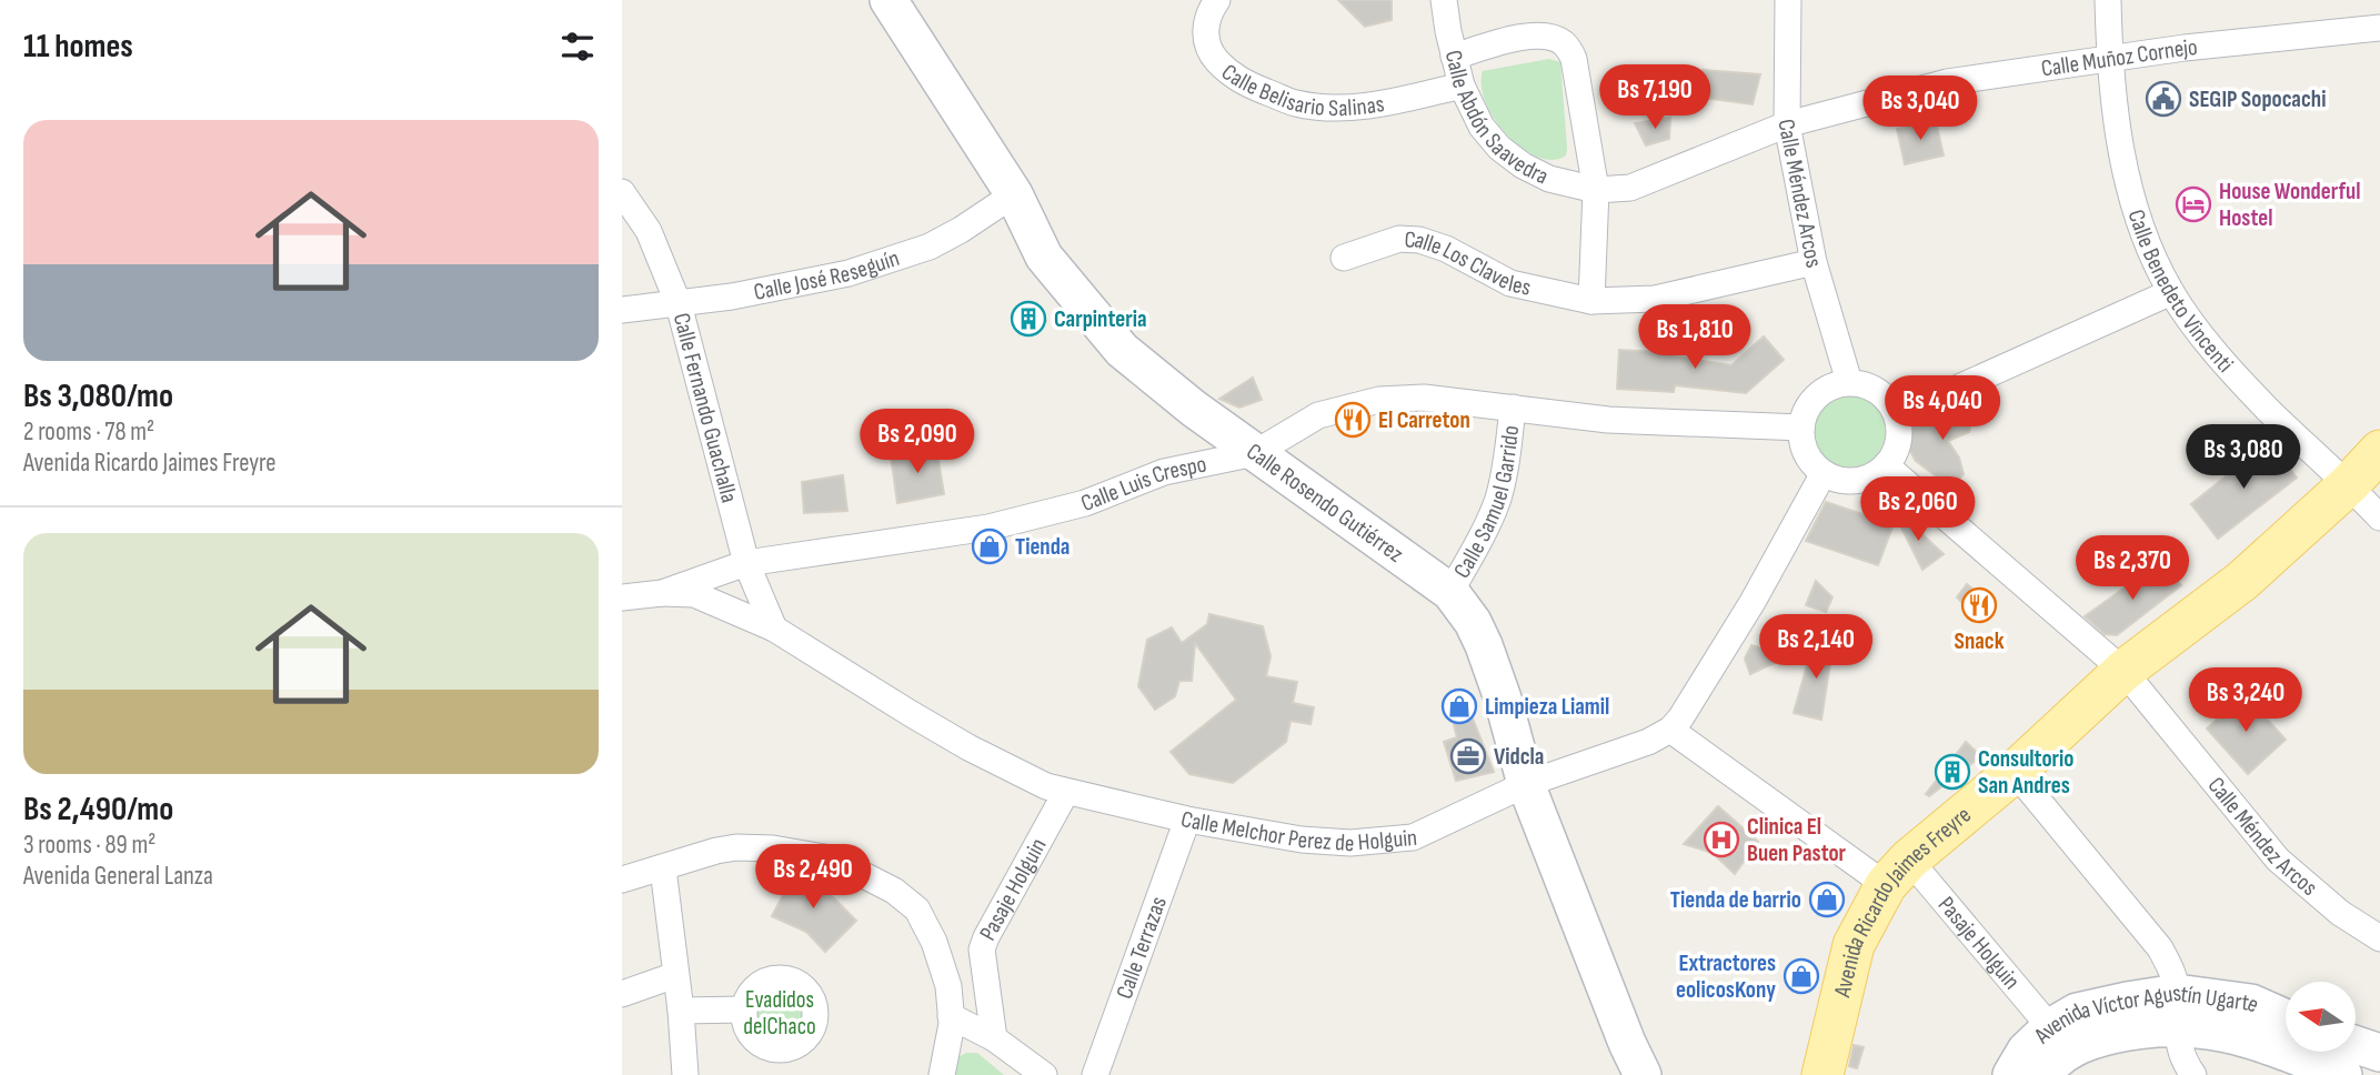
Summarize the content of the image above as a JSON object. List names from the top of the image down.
{
  "streets": {
    "main road": ["Avenida Ricardo Jaimes Freyre"],
    "street": [
      "Calle Muñoz Cornejo",
      "Calle Belisario Salinas",
      "Calle Abdón Saavedra",
      "Calle Méndez Arcos",
      "Calle Los Claveles",
      "Calle José Reseguín",
      "Calle Benedeto Vincenti",
      "Calle Fernando Guachalla",
      "Calle Luis Crespo",
      "Calle Samuel Garrido",
      "Calle Rosendo Gutiérrez",
      "Calle Melchor Perez de Holguin",
      "Pasaje Holguin",
      "Calle Terrazas",
      "Avenida Víctor Agustín Ugarte"
    ]
  },
  "crossings": [
    ["Calle Muñoz Cornejo", "Calle Abdón Saavedra"],
    ["Calle Muñoz Cornejo", "Calle Méndez Arcos"],
    ["Calle Muñoz Cornejo", "Calle Benedeto Vincenti"],
    ["Calle Belisario Salinas", "Calle Abdón Saavedra"],
    ["Calle Méndez Arcos", "Calle Los Claveles"],
    ["Calle Méndez Arcos", "Calle Luis Crespo"],
    ["Calle Méndez Arcos", "Calle Melchor Perez de Holguin"],
    ["Calle Méndez Arcos", "Avenida Ricardo Jaimes Freyre"],
    ["Calle José Reseguín", "Calle Fernando Guachalla"],
    ["Calle José Reseguín", "Calle Rosendo Gutiérrez"],
    ["Calle Benedeto Vincenti", "Avenida Ricardo Jaimes Freyre"],
    ["Calle Fernando Guachalla", "Calle Luis Crespo"],
    ["Calle Fernando Guachalla", "Calle Melchor Perez de Holguin"],
    ["Calle Luis Crespo", "Calle Samuel Garrido"],
    ["Calle Luis Crespo", "Calle Rosendo Gutiérrez"],
    ["Calle Luis Crespo", "Calle Melchor Perez de Holguin"],
    ["Calle Samuel Garrido", "Calle Rosendo Gutiérrez"],
    ["Calle Rosendo Gutiérrez", "Calle Melchor Perez de Holguin"],
    ["Calle Melchor Perez de Holguin", "Pasaje Holguin"],
    ["Calle Melchor Perez de Holguin", "Calle Terrazas"],
    ["Pasaje Holguin", "Avenida Ricardo Jaimes Freyre"],
    ["Pasaje Holguin", "Avenida Víctor Agustín Ugarte"]
  ],
  "parks": ["Evadidos delChaco"],
  "places": {
    "public building": ["SEGIP Sopocachi"],
    "hotel": ["House Wonderful Hostel"],
    "building": ["Carpinteria", "Consultorio San Andres"],
    "restaurant": ["El Carreton", "Snack"],
    "shop": [
      "Tienda",
      "Limpieza Liamil",
      "Tienda de barrio",
      "Extractores eolicosKony"
    ],
    "office": ["Vidcla"],
    "hospital": ["Clinica El Buen Pastor"]
  },
  "north": "left",
  "page": {
    "heading": "11 homes",
    "price": [
      "Bs 7,190",
      "Bs 3,040",
      "Bs 1,810",
      "Bs 4,040",
      "Bs 2,090",
      "Bs 3,080",
      "Bs 2,060",
      "Bs 2,370",
      "Bs 2,140",
      "Bs 3,240",
      "Bs 2,490"
    ],
    "list": [
      {
        "name": "Bs 3,080/mo",
        "note": "2 rooms · 78 m² · Avenida Ricardo Jaimes Freyre"
      },
      {
        "name": "Bs 2,490/mo",
        "note": "3 rooms · 89 m² · Avenida General Lanza"
      }
    ]
  }
}
